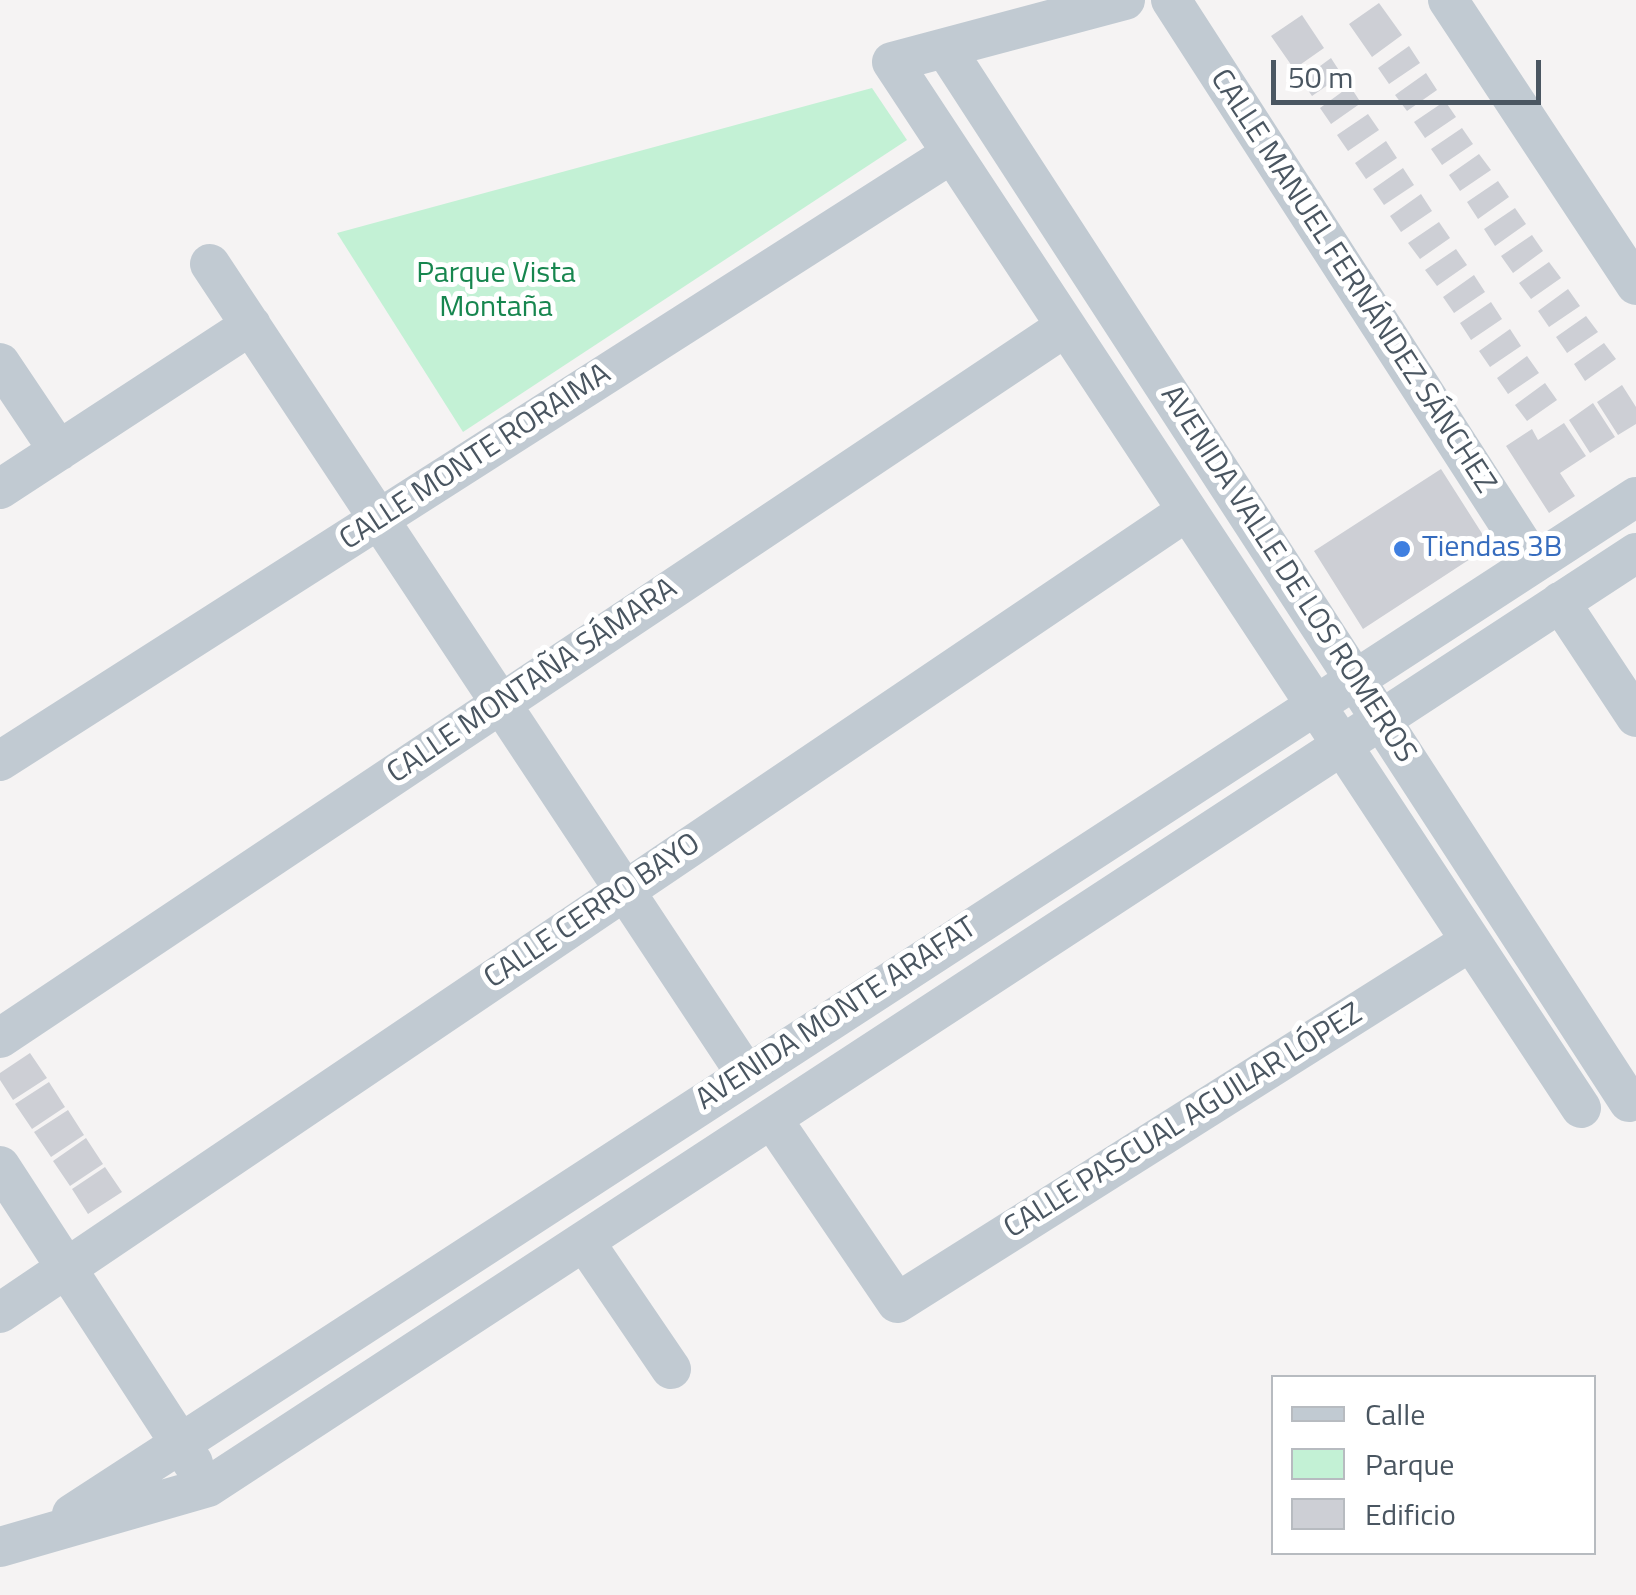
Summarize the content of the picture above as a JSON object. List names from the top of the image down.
{
  "streets": {
    "street": [
      "CALLE MANUEL FERNÁNDEZ SÁNCHEZ",
      "CALLE MONTE RORAIMA",
      "AVENIDA VALLE DE LOS ROMEROS",
      "CALLE MONTAÑA SÁMARA",
      "CALLE CERRO BAYO",
      "AVENIDA MONTE ARAFAT",
      "CALLE PASCUAL AGUILAR LÓPEZ"
    ]
  },
  "crossings": [
    ["CALLE MANUEL FERNÁNDEZ SÁNCHEZ", "AVENIDA MONTE ARAFAT"],
    ["CALLE MONTE RORAIMA", "AVENIDA VALLE DE LOS ROMEROS"],
    ["AVENIDA VALLE DE LOS ROMEROS", "CALLE MONTAÑA SÁMARA"],
    ["AVENIDA VALLE DE LOS ROMEROS", "CALLE CERRO BAYO"],
    ["AVENIDA VALLE DE LOS ROMEROS", "AVENIDA MONTE ARAFAT"],
    ["AVENIDA VALLE DE LOS ROMEROS", "CALLE PASCUAL AGUILAR LÓPEZ"],
    ["AVENIDA MONTE ARAFAT", "CALLE PASCUAL AGUILAR LÓPEZ"]
  ],
  "parks": ["Parque Vista Montaña"],
  "places": ["Tiendas 3B"],
  "legend": ["Calle", "Parque", "Edificio"],
  "scale_bar": "50 m"
}
